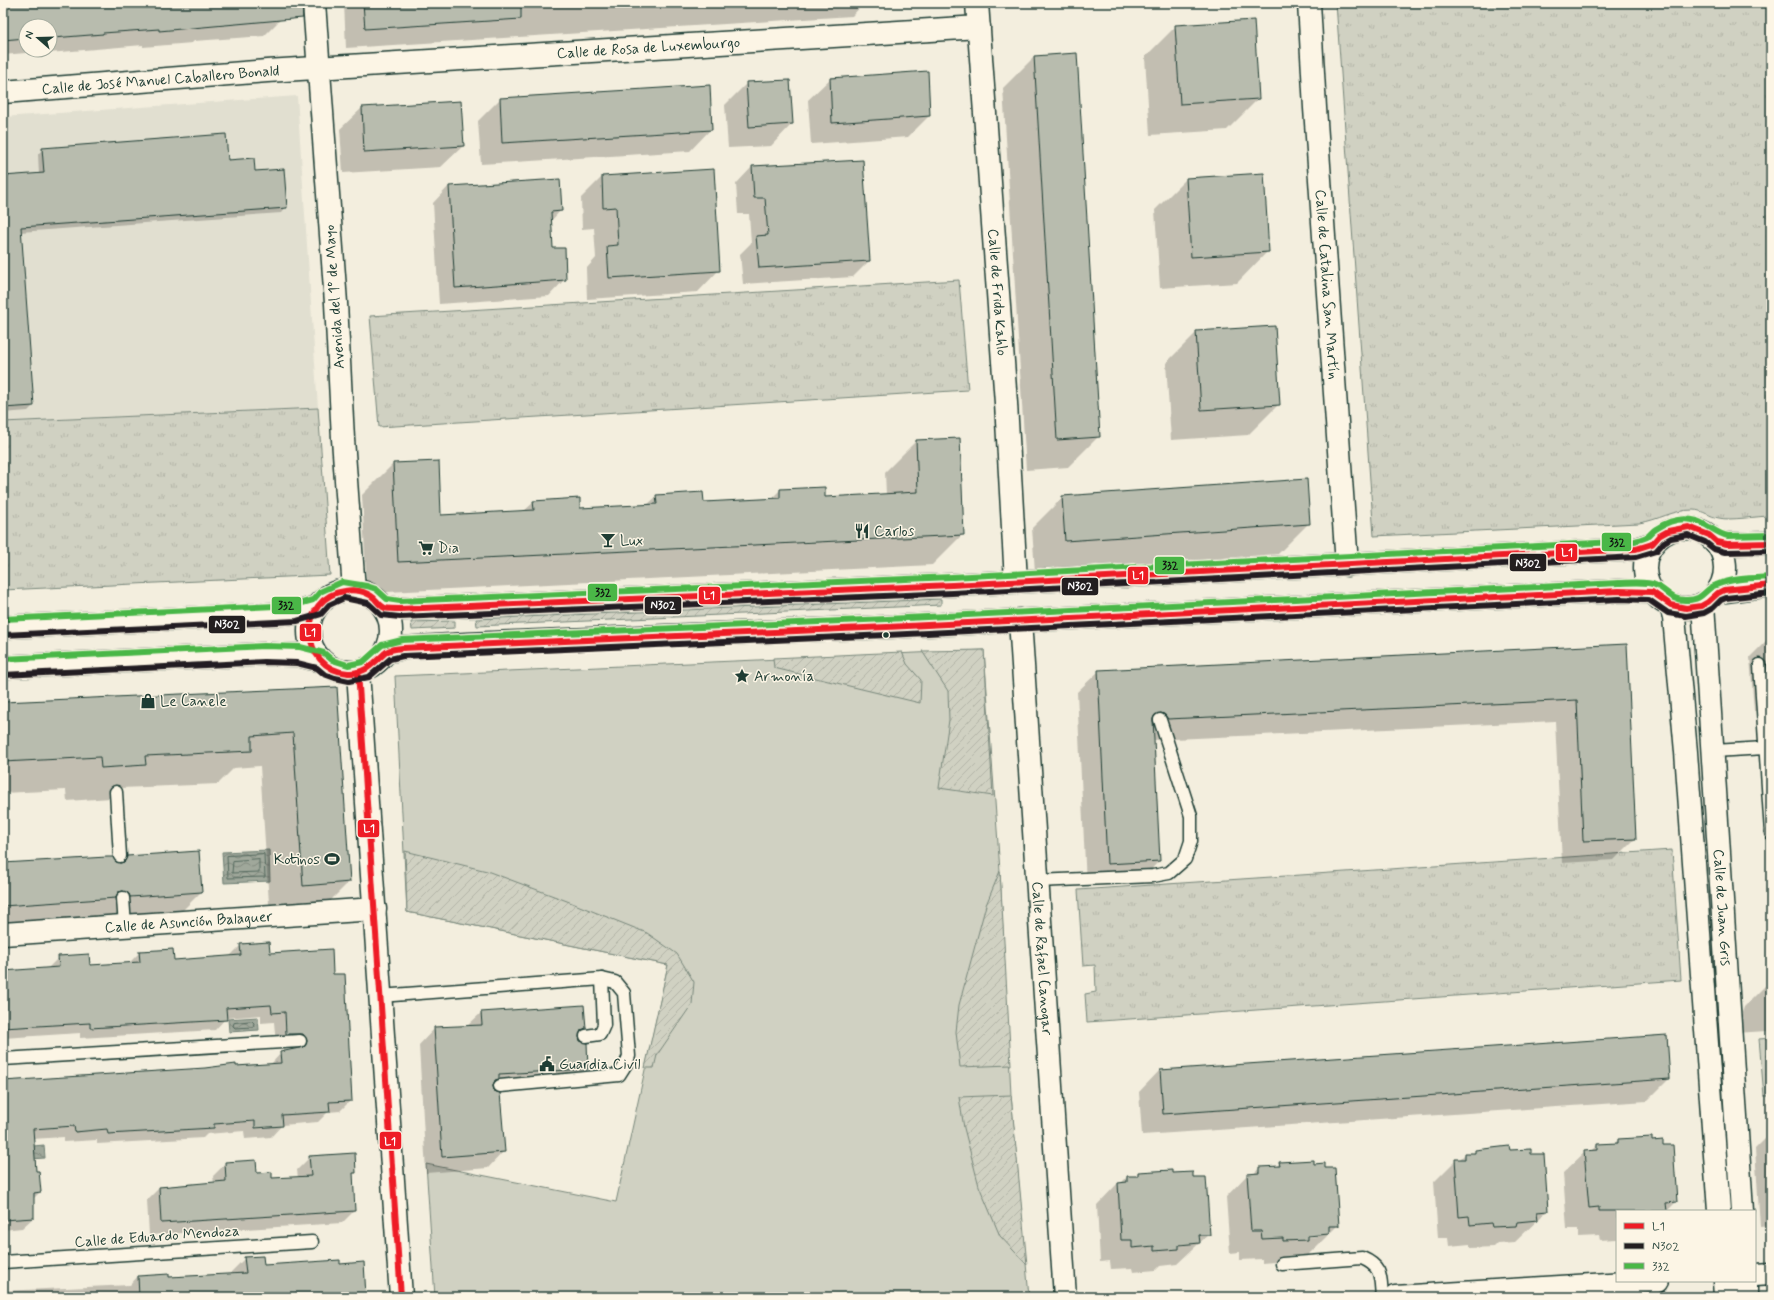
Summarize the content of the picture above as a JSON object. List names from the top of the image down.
{
  "streets": {
    "street": [
      "Calle de Rosa de Luxemburgo",
      "Calle de José Manuel Caballero Bonald",
      "Calle de Catalina San Martín",
      "Calle de Frida Kahlo",
      "Avenida del 1º de Mayo",
      "Calle de Juan Gris",
      "Calle de Asunción Balaguer",
      "Calle de Rafael Canogar"
    ],
    "lane": ["Calle de Eduardo Mendoza"]
  },
  "crossings": [
    ["Calle de Rosa de Luxemburgo", "Calle de José Manuel Caballero Bonald"],
    ["Calle de Rosa de Luxemburgo", "Calle de Frida Kahlo"],
    ["Calle de Rosa de Luxemburgo", "Avenida del 1º de Mayo"],
    ["Calle de José Manuel Caballero Bonald", "Avenida del 1º de Mayo"]
  ],
  "places": {
    "restaurant": ["Carlos"],
    "bar": ["Lux"],
    "supermarket": ["Dia"],
    "place": ["Armonía"],
    "shop": ["Le Canele"],
    "sports": ["Kotinos"],
    "public building": ["Guardia Civil"]
  },
  "lines": ["transit line 332", "transit line L1", "transit line N302"],
  "legend": ["L1", "N302", "332"],
  "north": "left"
}
